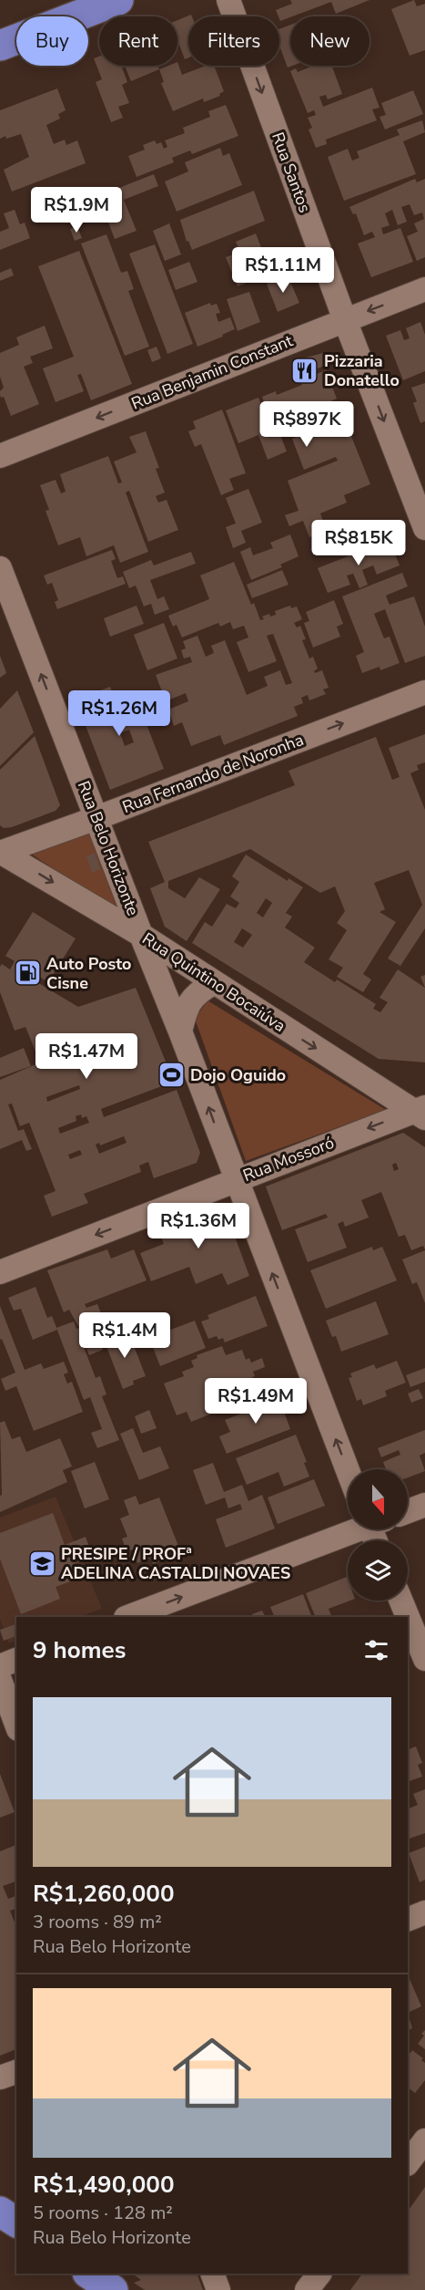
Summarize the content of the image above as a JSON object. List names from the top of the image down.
{
  "streets": {
    "street": [
      "Rua Santos",
      "Rua Benjamin Constant",
      "Rua Fernando de Noronha",
      "Rua Belo Horizonte",
      "Rua Quintino Bocaiúva",
      "Rua Mossoró"
    ]
  },
  "crossings": [
    ["Rua Santos", "Rua Benjamin Constant"],
    ["Rua Fernando de Noronha", "Rua Belo Horizonte"],
    ["Rua Fernando de Noronha", "Rua Quintino Bocaiúva"],
    ["Rua Belo Horizonte", "Rua Quintino Bocaiúva"],
    ["Rua Belo Horizonte", "Rua Mossoró"],
    ["Rua Quintino Bocaiúva", "Rua Mossoró"]
  ],
  "one_way": [
    "Rua Santos",
    "Rua Benjamin Constant",
    "Rua Fernando de Noronha",
    "Rua Belo Horizonte",
    "Rua Quintino Bocaiúva",
    "Rua Mossoró"
  ],
  "places": {
    "restaurant": ["Pizzaria Donatello"],
    "fuel station": ["Auto Posto Cisne"],
    "sports": ["Dojo Oguido"],
    "school or university": ["PRESIPE / PROFª ADELINA CASTALDI NOVAES"]
  },
  "north": "bottom",
  "page": {
    "chip": [
      "Buy",
      "Rent",
      "Filters",
      "New"
    ],
    "price": [
      "R$1.9M",
      "R$1.11M",
      "R$897K",
      "R$815K",
      "R$1.26M",
      "R$1.47M",
      "R$1.36M",
      "R$1.4M",
      "R$1.49M"
    ],
    "heading": "9 homes",
    "list": [
      {
        "name": "R$1,260,000",
        "note": "3 rooms · 89 m² · Rua Belo Horizonte"
      },
      {
        "name": "R$1,490,000",
        "note": "5 rooms · 128 m² · Rua Belo Horizonte"
      }
    ]
  }
}
